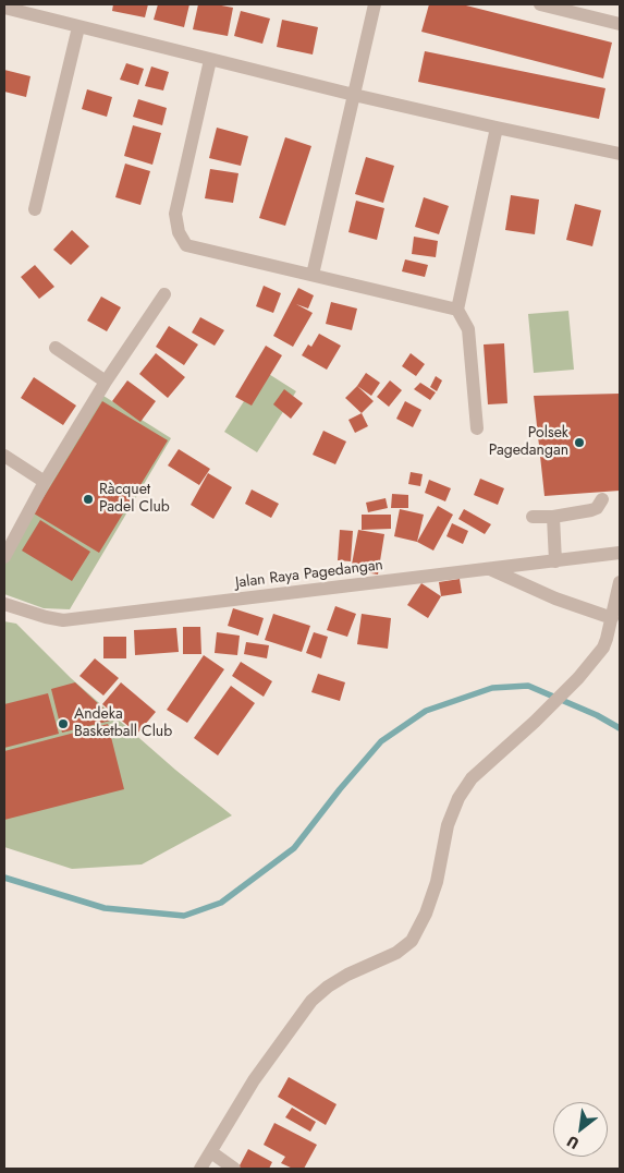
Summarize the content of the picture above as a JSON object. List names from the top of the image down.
{
  "streets": {
    "street": ["Jalan Raya Pagedangan"]
  },
  "places": ["Polsek Pagedangan", "Ràcquet Padel Club", "Andeka Basketball Club"],
  "north": "bottom left"
}
